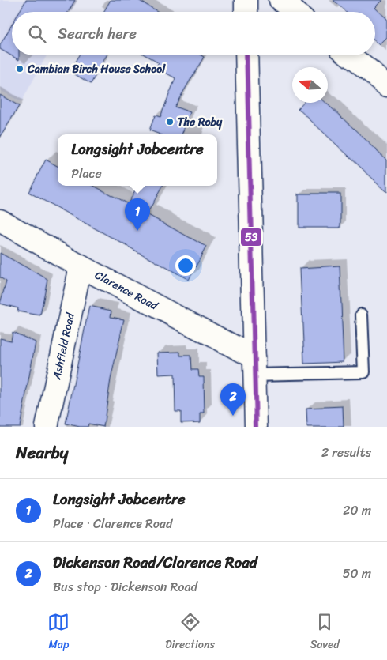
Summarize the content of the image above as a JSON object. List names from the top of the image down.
{
  "streets": {
    "main road": ["Clarence Road", "Ashfield Road"]
  },
  "crossings": [
    ["Clarence Road", "Ashfield Road"]
  ],
  "places": ["Cambian Birch House School", "The Roby"],
  "lines": ["transit line 53"],
  "north": "left",
  "page": {
    "search": "Search here",
    "popup": ["Longsight Jobcentre", "Place"],
    "pins": ["1", "2"],
    "heading": ["Nearby", "2 results"],
    "list": [
      {
        "mark": "1",
        "name": "Longsight Jobcentre",
        "note": "Place · Clarence Road",
        "value": "20 m"
      },
      {
        "mark": "2",
        "name": "Dickenson Road/Clarence Road",
        "note": "Bus stop · Dickenson Road",
        "value": "50 m"
      }
    ],
    "nav": ["Map", "Directions", "Saved"]
  }
}
